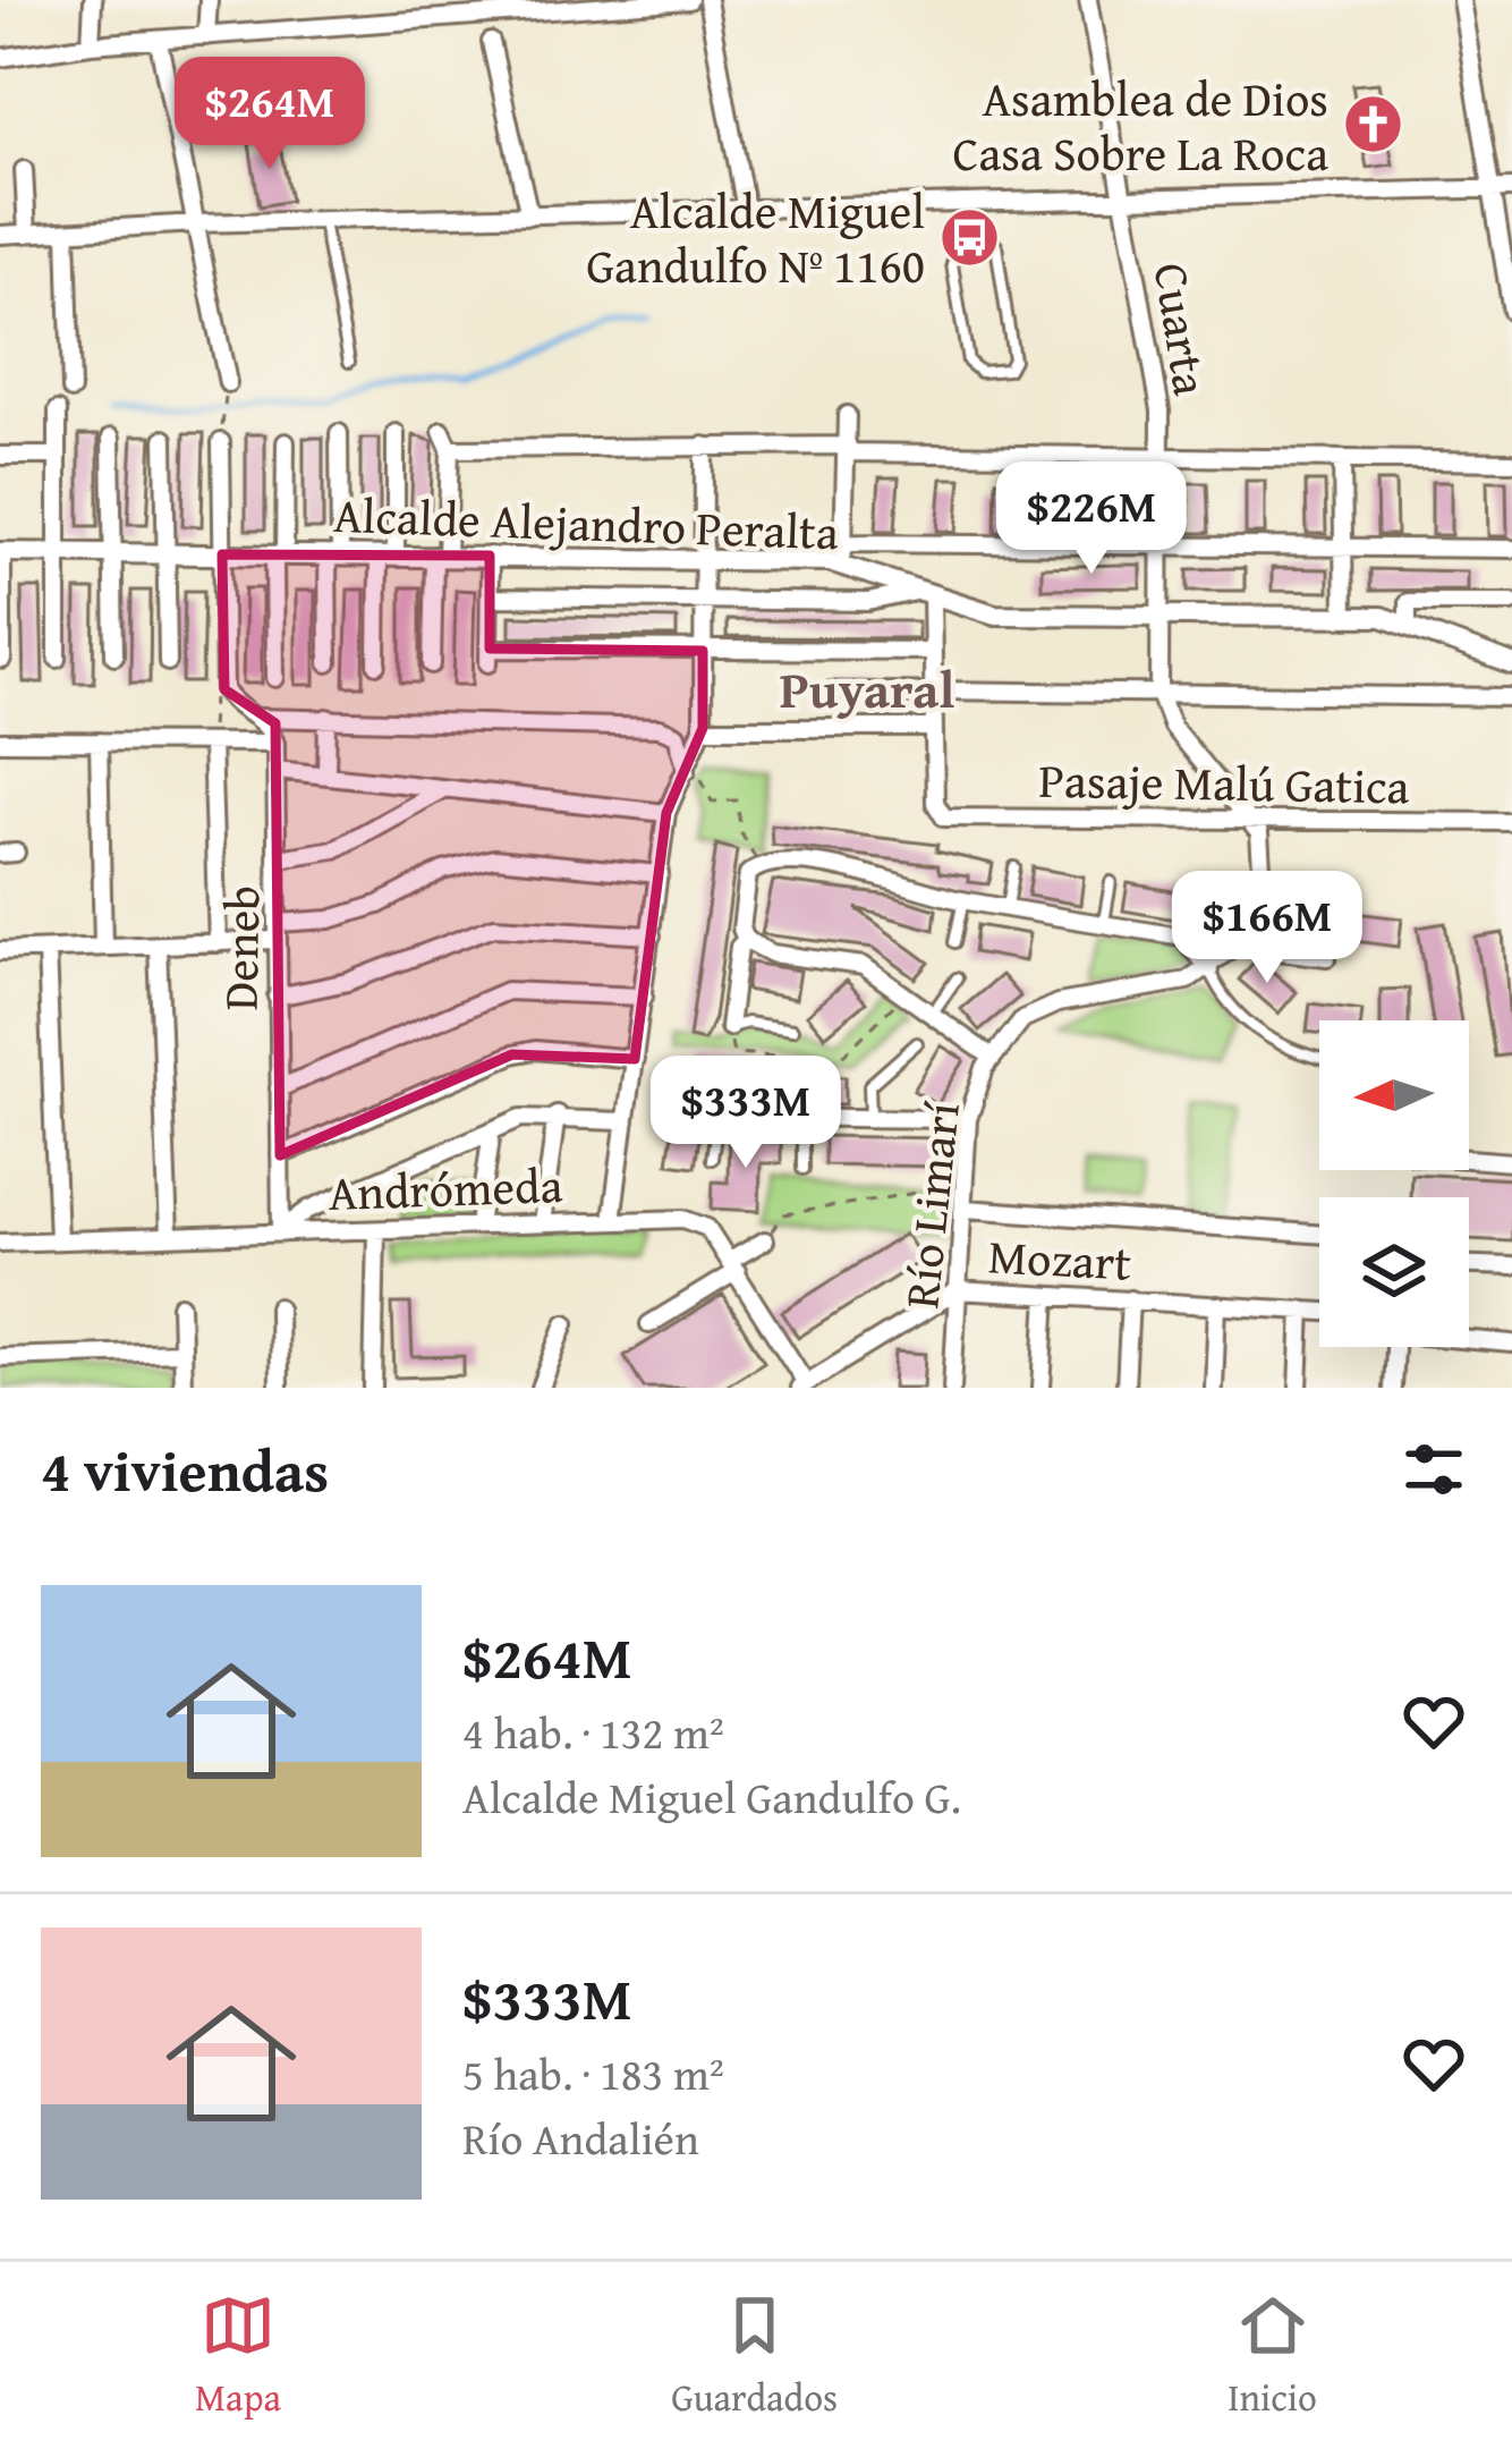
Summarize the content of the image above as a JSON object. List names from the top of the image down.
{
  "streets": {
    "street": [
      "Cuarta",
      "Alcalde Alejandro Peralta",
      "Pasaje Malú Gatica",
      "Deneb",
      "Andrómeda",
      "Río Limarí",
      "Mozart"
    ]
  },
  "crossings": [
    ["Cuarta", "Alcalde Alejandro Peralta"],
    ["Cuarta", "Pasaje Malú Gatica"],
    ["Cuarta", "Río Limarí"],
    ["Deneb", "Andrómeda"],
    ["Andrómeda", "Mozart"],
    ["Río Limarí", "Mozart"]
  ],
  "districts": ["Puyaral"],
  "places": {
    "church": ["Asamblea de Dios Casa Sobre La Roca"],
    "bus stop": ["Alcalde Miguel Gandulfo Nº 1160"]
  },
  "north": "left",
  "page": {
    "price": [
      "$264M",
      "$226M",
      "$166M",
      "$333M"
    ],
    "heading": "4 viviendas",
    "list": [
      {
        "name": "$264M",
        "note": "4 hab. · 132 m² · Alcalde Miguel Gandulfo G."
      },
      {
        "name": "$333M",
        "note": "5 hab. · 183 m² · Río Andalién"
      }
    ],
    "tabs": ["Mapa", "Guardados", "Inicio"]
  }
}
